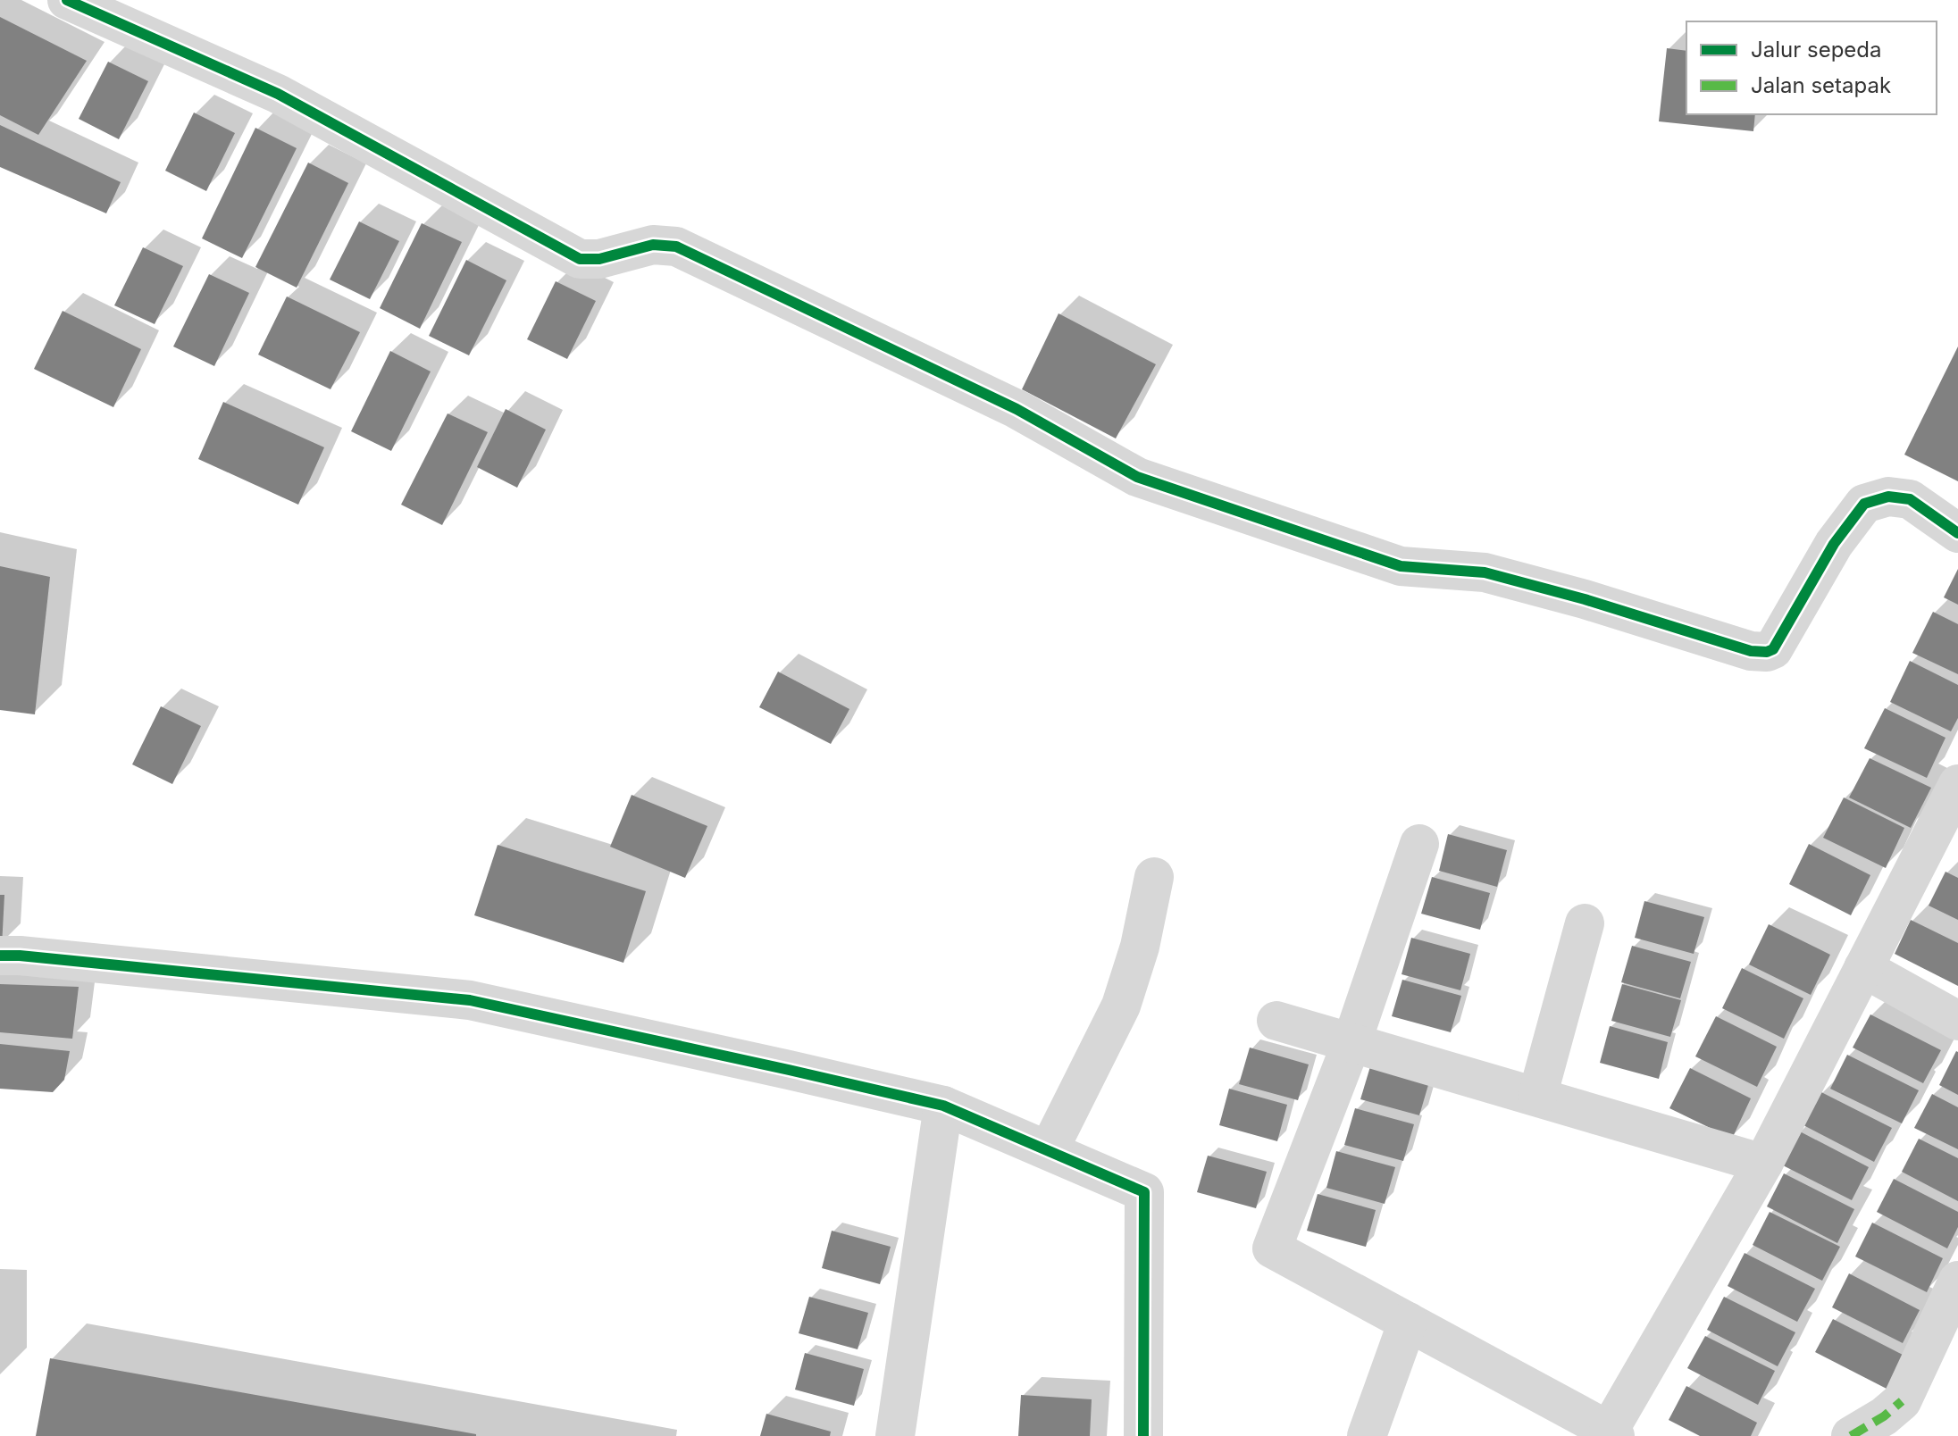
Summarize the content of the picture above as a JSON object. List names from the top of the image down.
{
  "legend": ["Jalur sepeda", "Jalan setapak"]
}
